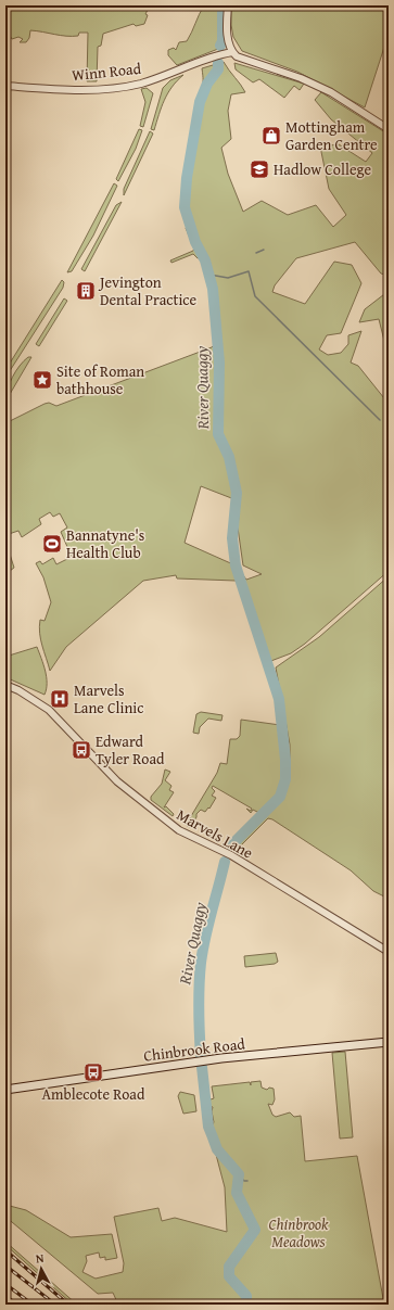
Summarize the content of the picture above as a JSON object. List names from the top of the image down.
{
  "streets": {
    "main road": ["Chinbrook Road"],
    "street": ["Winn Road", "Marvels Lane"]
  },
  "water": ["River Quaggy"],
  "parks": ["Chinbrook Meadows"],
  "places": {
    "shop": ["Mottingham Garden Centre"],
    "school or university": ["Hadlow College"],
    "building": ["Jevington Dental Practice"],
    "place": ["Site of Roman bathhouse"],
    "sports": ["Bannatyne's Health Club"],
    "hospital": ["Marvels Lane Clinic"],
    "bus stop": ["Edward Tyler Road", "Amblecote Road"]
  },
  "north": "top"
}
